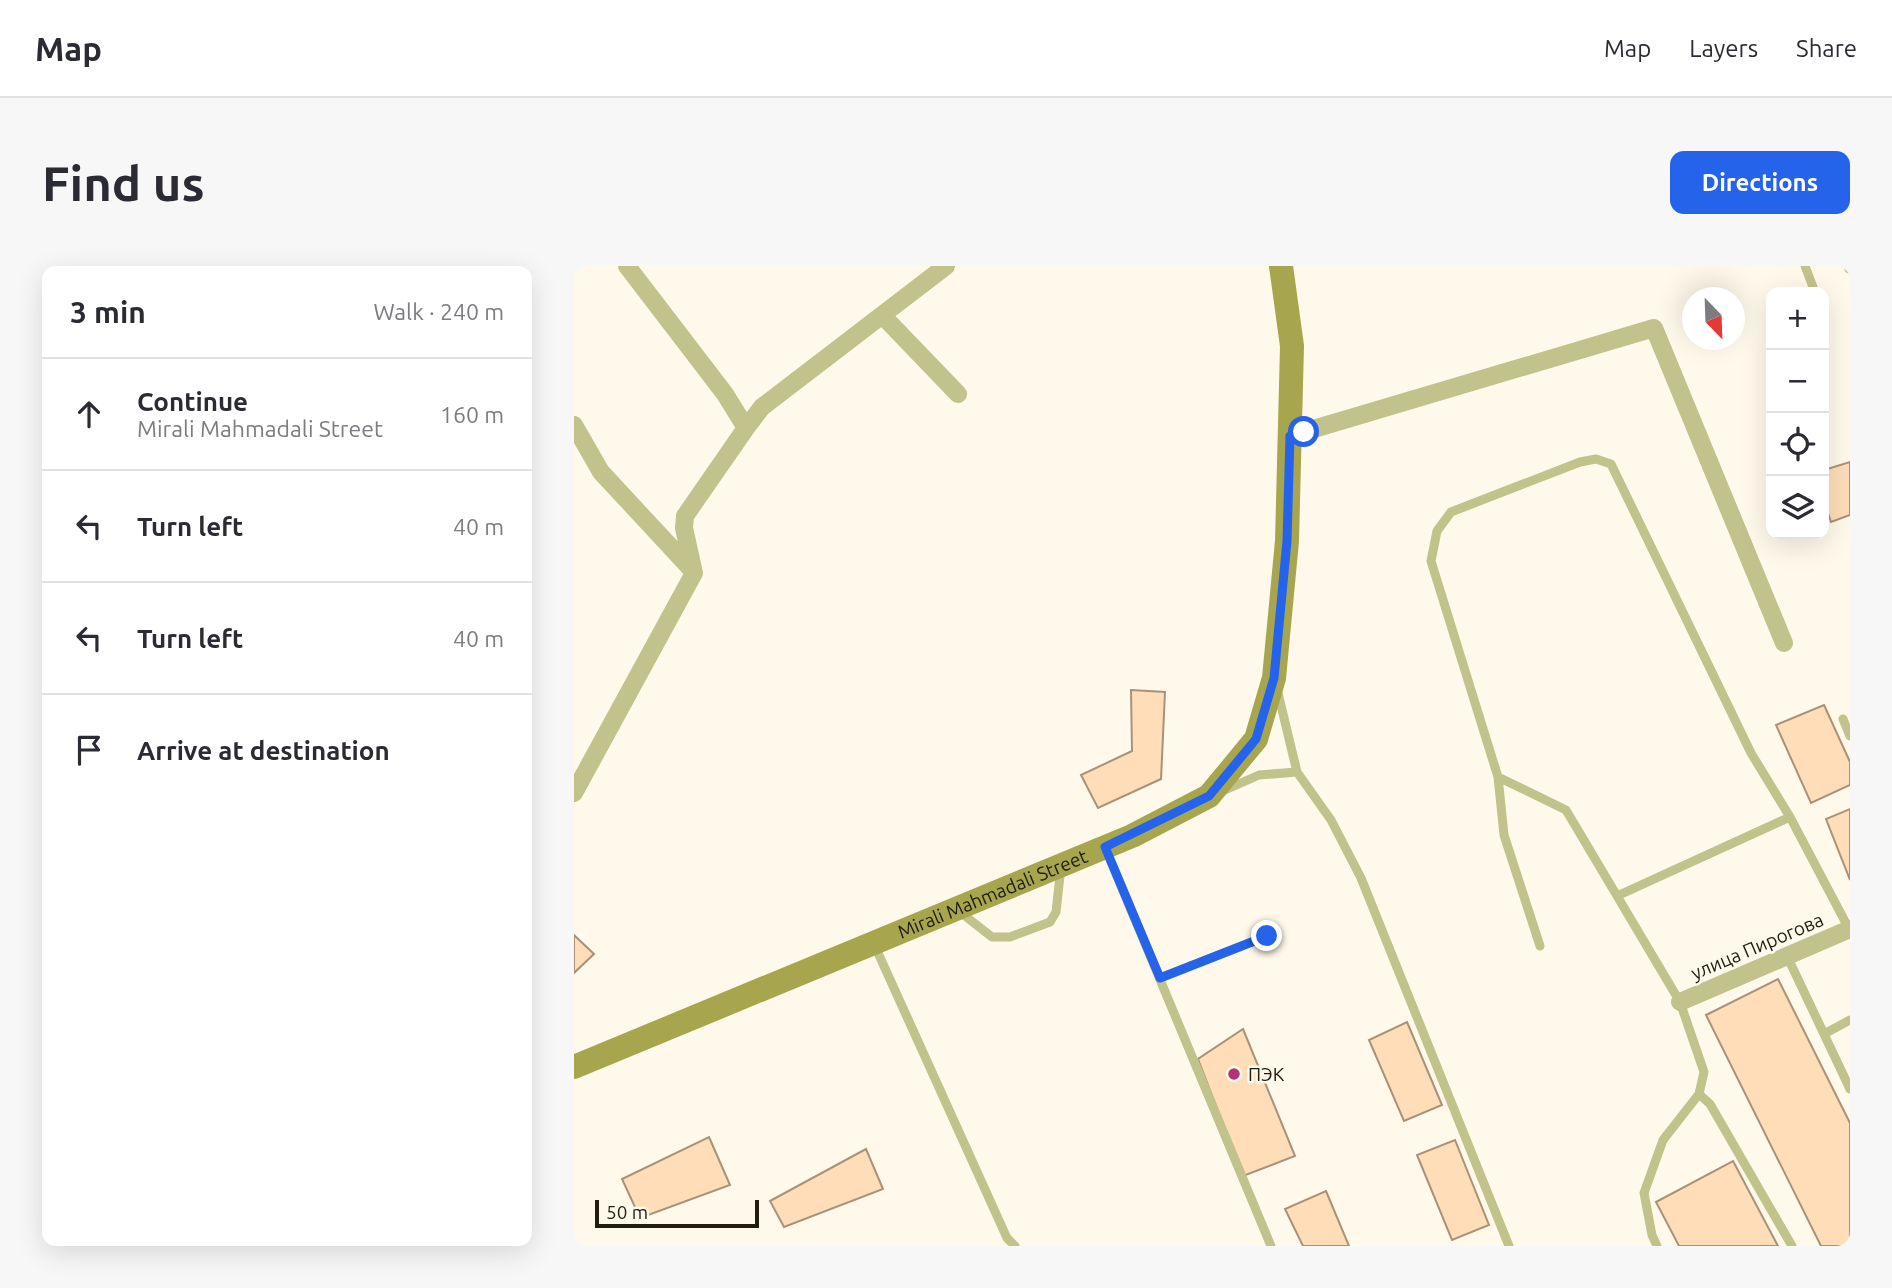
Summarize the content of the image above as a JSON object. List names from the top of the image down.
{
  "streets": {
    "street": ["Mirali Mahmadali Street", "улица Пирогова"]
  },
  "places": ["ПЭК"],
  "scale_bar": "50 m",
  "north": "bottom right",
  "page": {
    "header": "Map",
    "nav": ["Map", "Layers", "Share"],
    "buttons": "Directions",
    "title": "Find us",
    "heading": ["3 min", "Walk · 240 m"],
    "map_buttons": ["+", "−"],
    "list": [
      ["Continue", "Mirali Mahmadali Street", "160 m"],
      ["Turn left", "40 m"],
      ["Turn left", "40 m"],
      "Arrive at destination"
    ],
    "scale": "50 m"
  }
}
